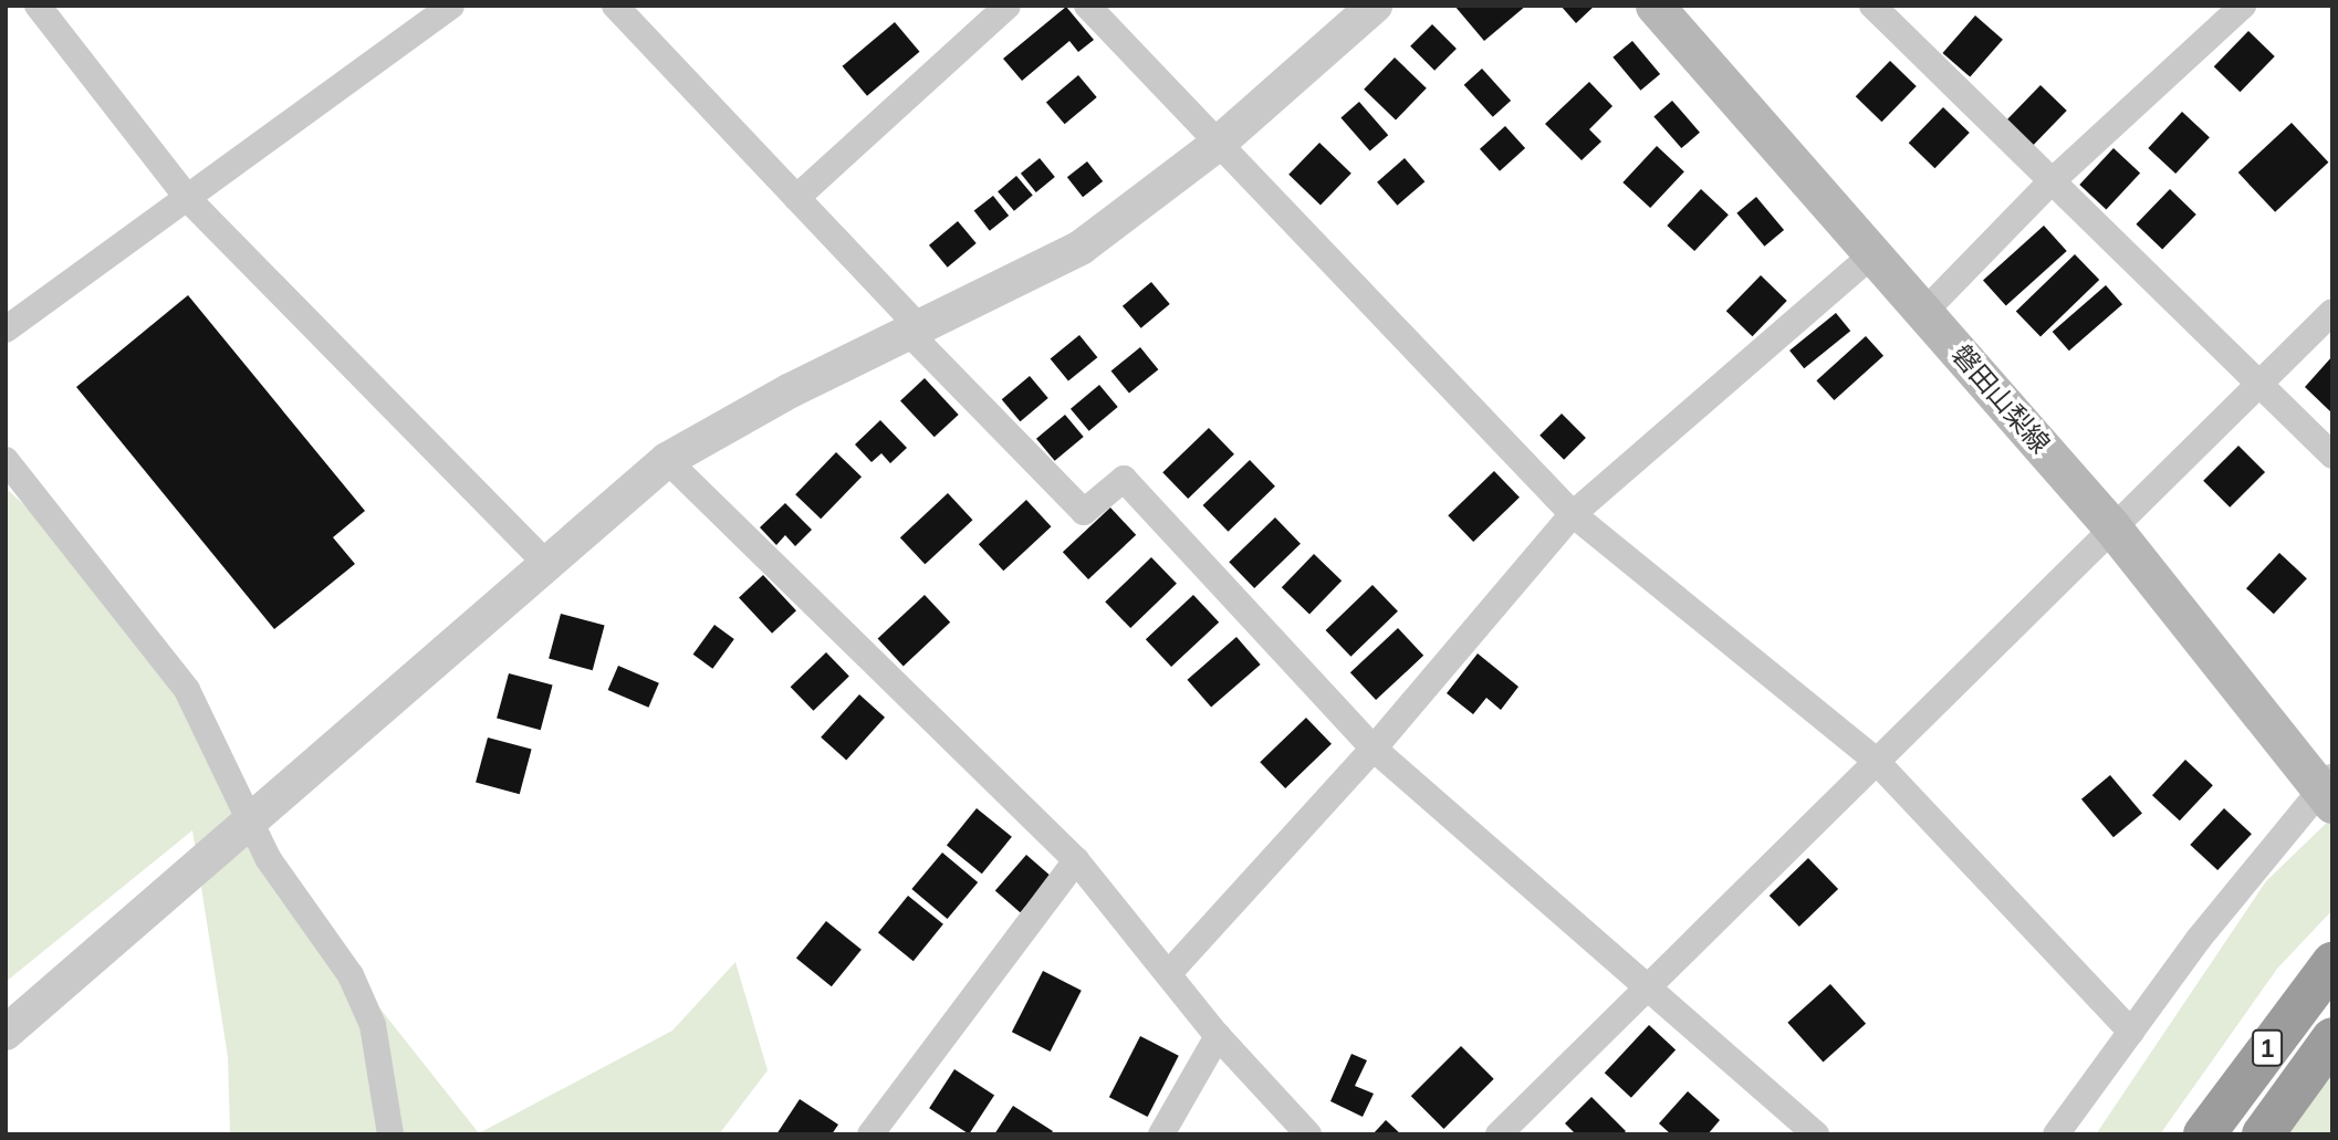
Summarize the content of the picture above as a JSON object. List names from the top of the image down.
{
  "streets": {
    "highway": ["1"],
    "main road": ["磐田山梨線"]
  }
}
